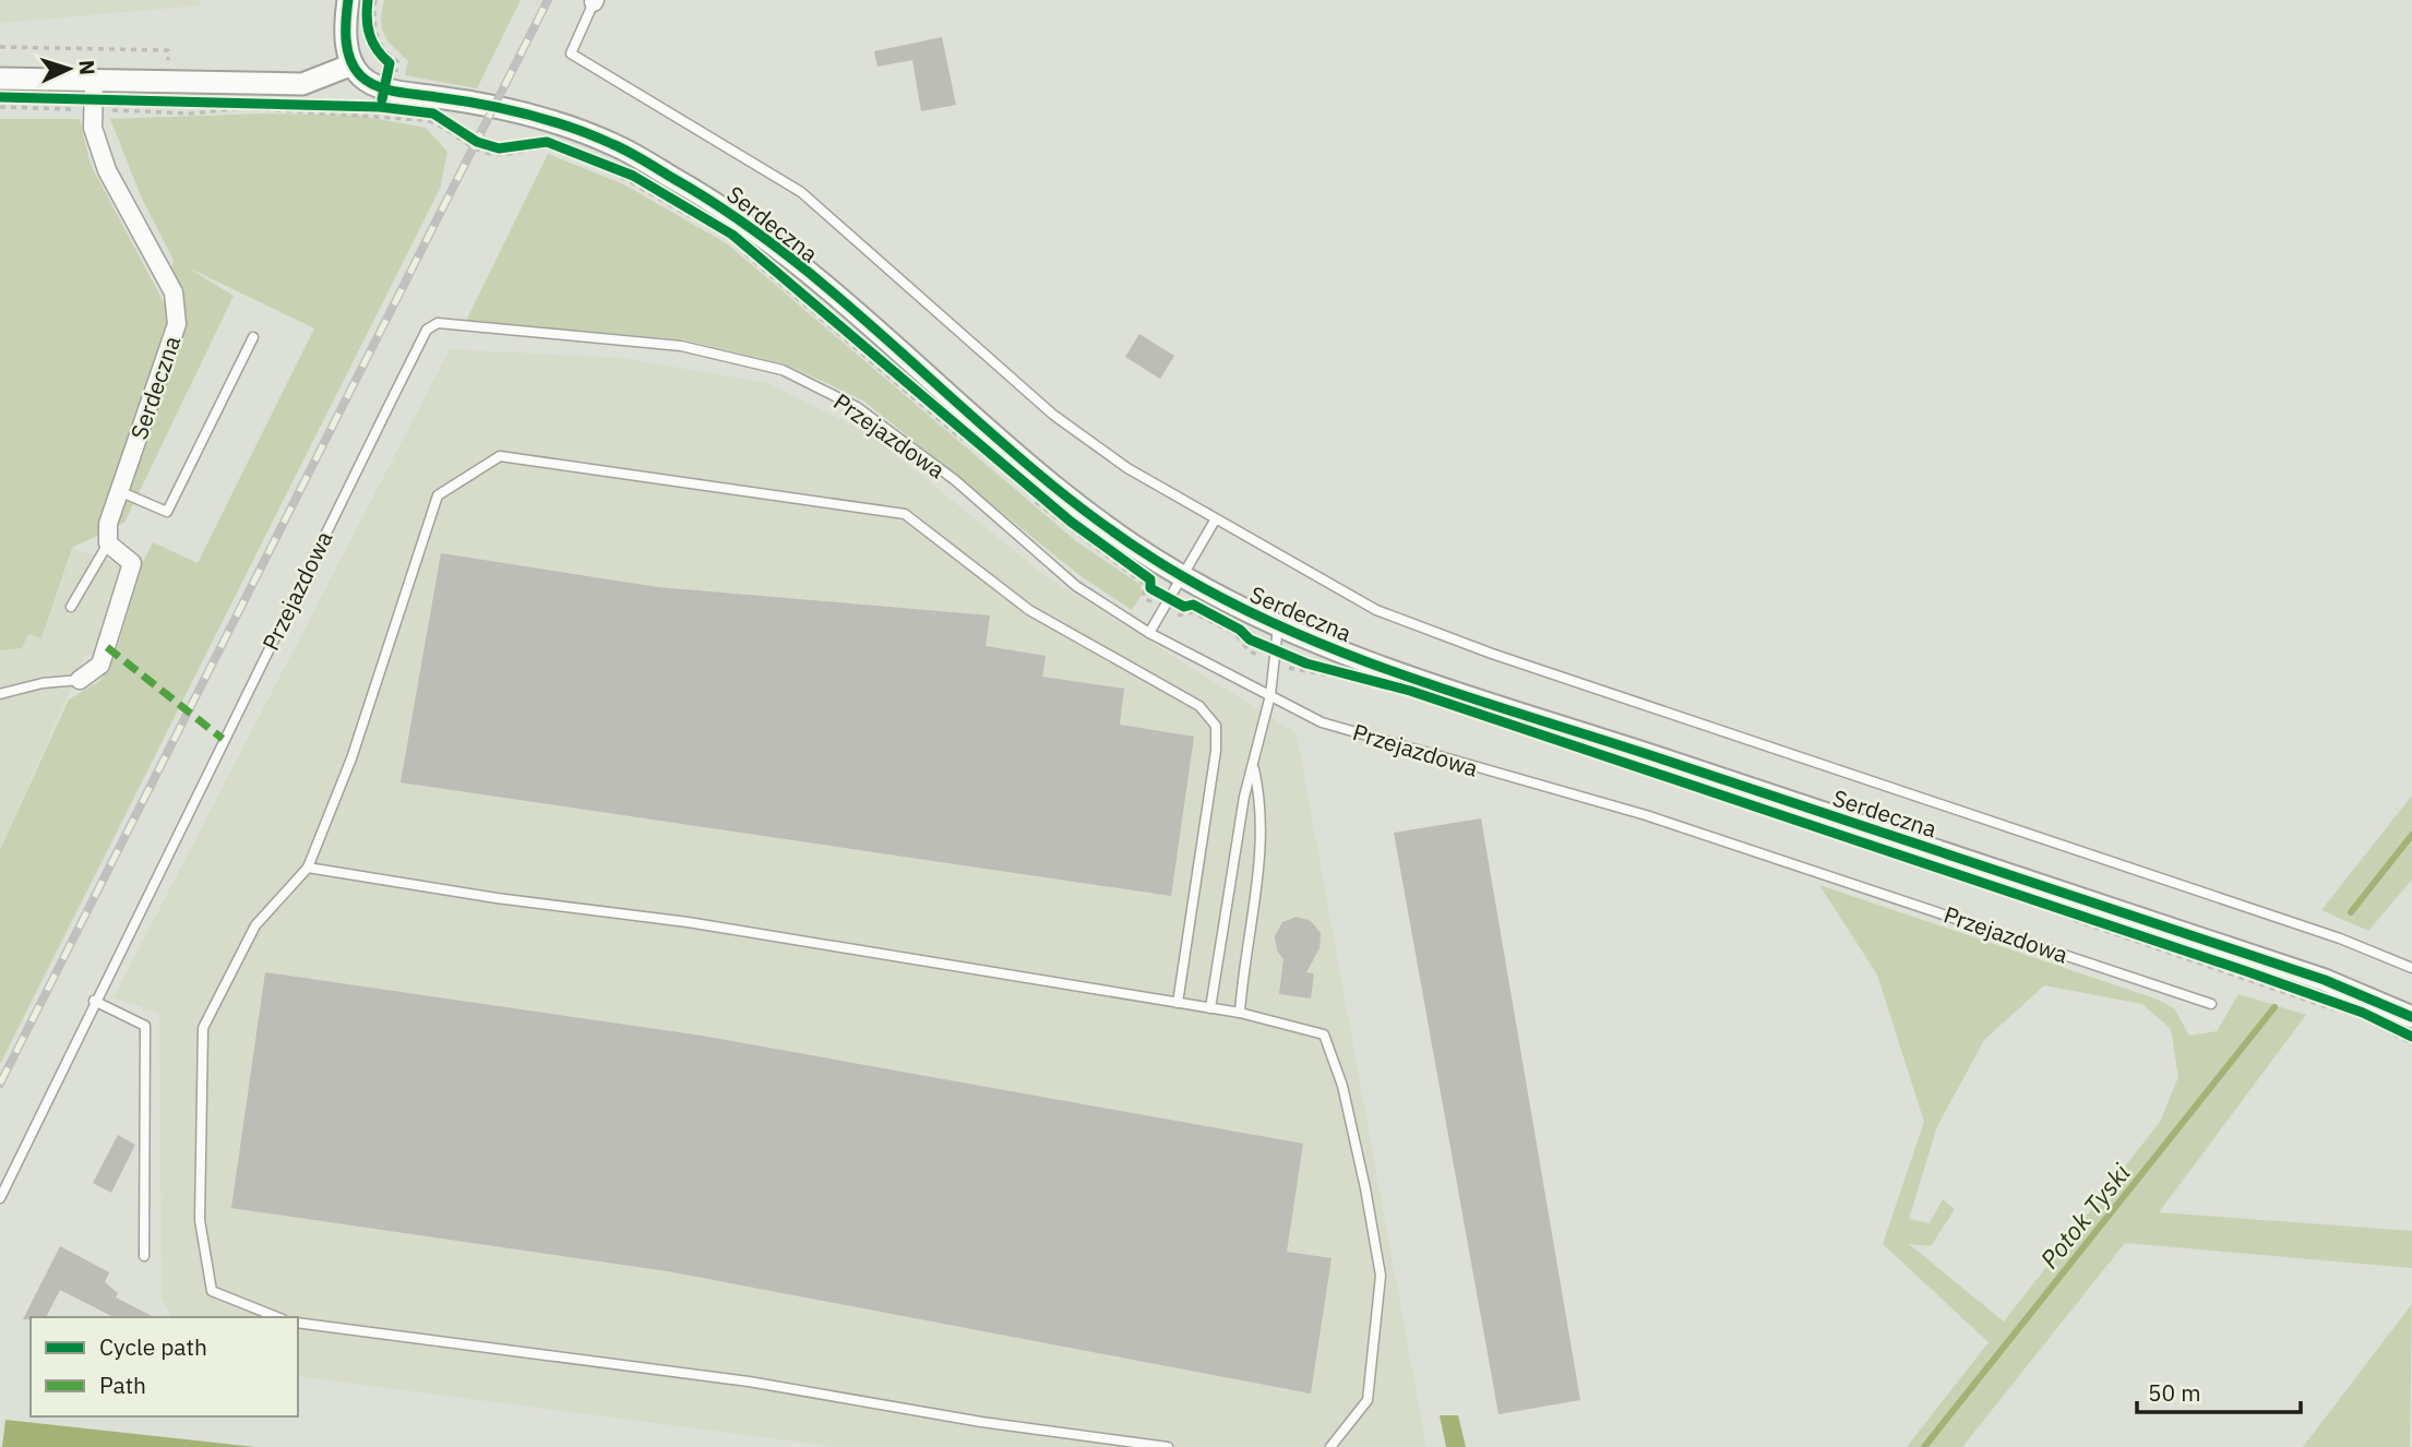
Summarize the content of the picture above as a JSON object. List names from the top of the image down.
{
  "streets": {
    "street": ["Serdeczna"],
    "lane": ["Przejazdowa"]
  },
  "water": ["Potok Tyski"],
  "legend": ["Cycle path", "Path"],
  "scale_bar": "50 m",
  "north": "right"
}
